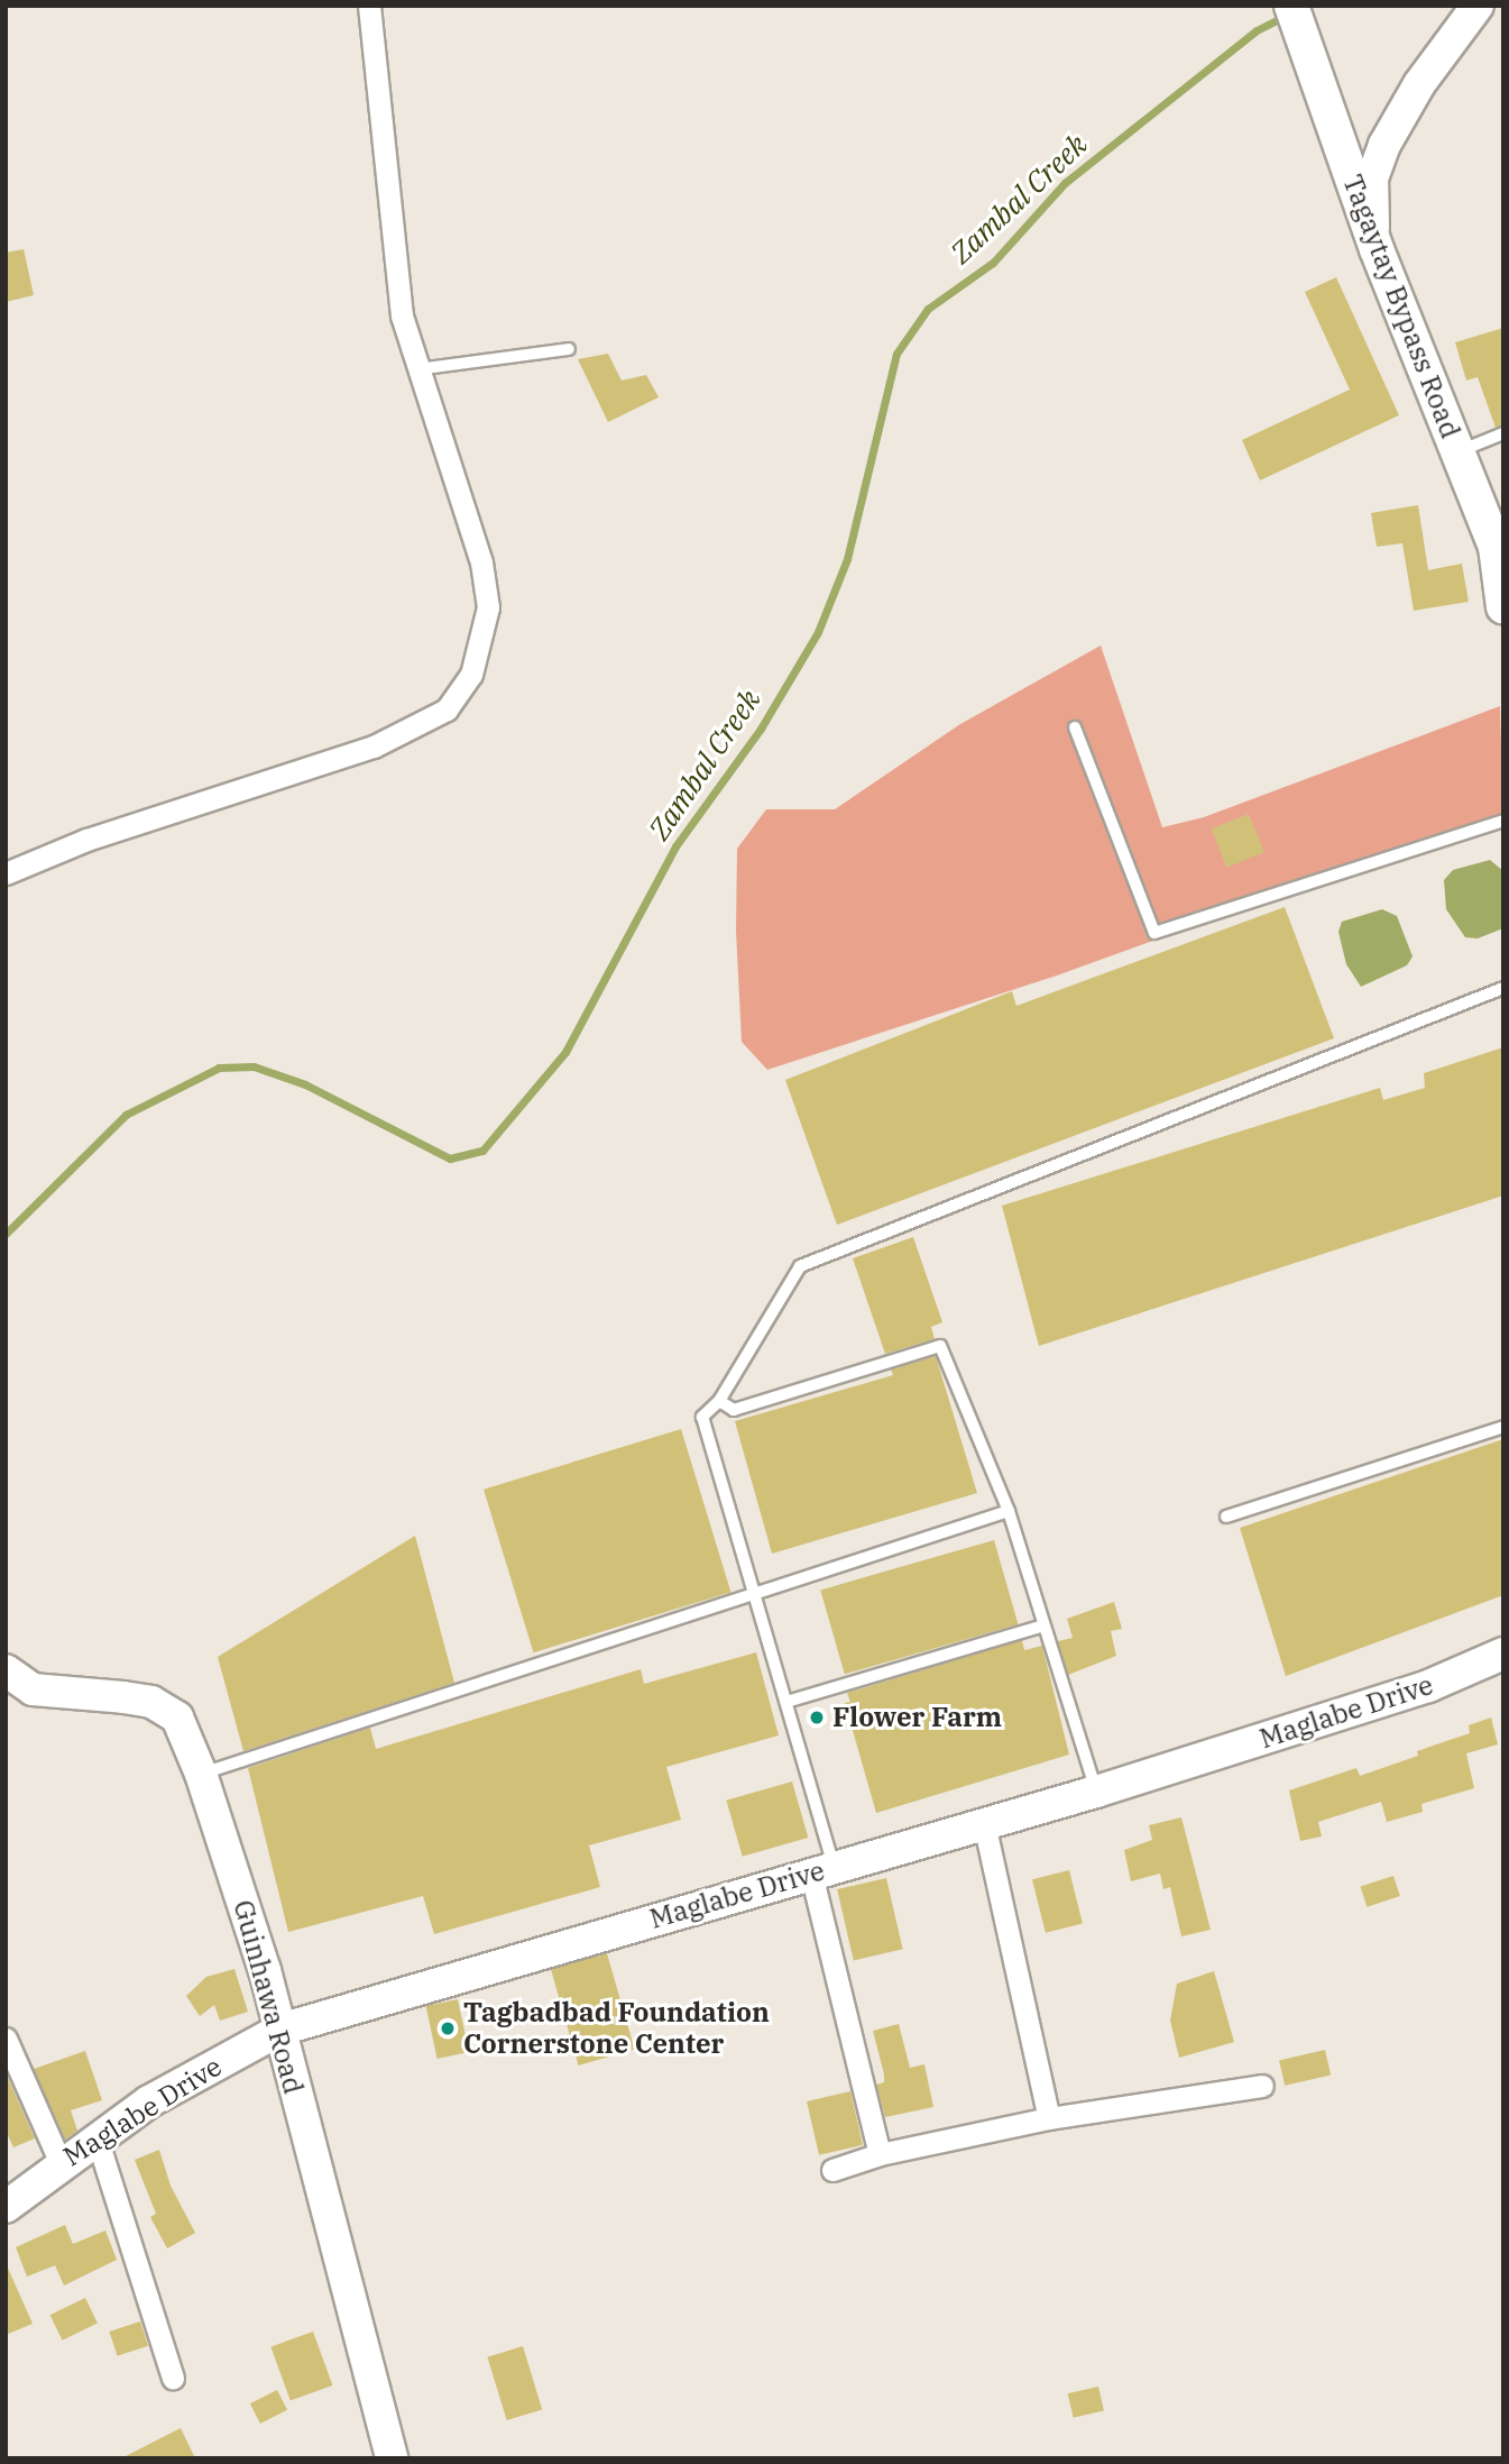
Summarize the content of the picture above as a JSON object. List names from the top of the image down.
{
  "streets": {
    "main road": ["Tagaytay Bypass Road", "Maglabe Drive", "Guinhawa Road"]
  },
  "crossings": [
    ["Maglabe Drive", "Guinhawa Road"]
  ],
  "water": ["Zambal Creek"],
  "places": ["Flower Farm", "Tagbadbad Foundation Cornerstone Center"]
}
